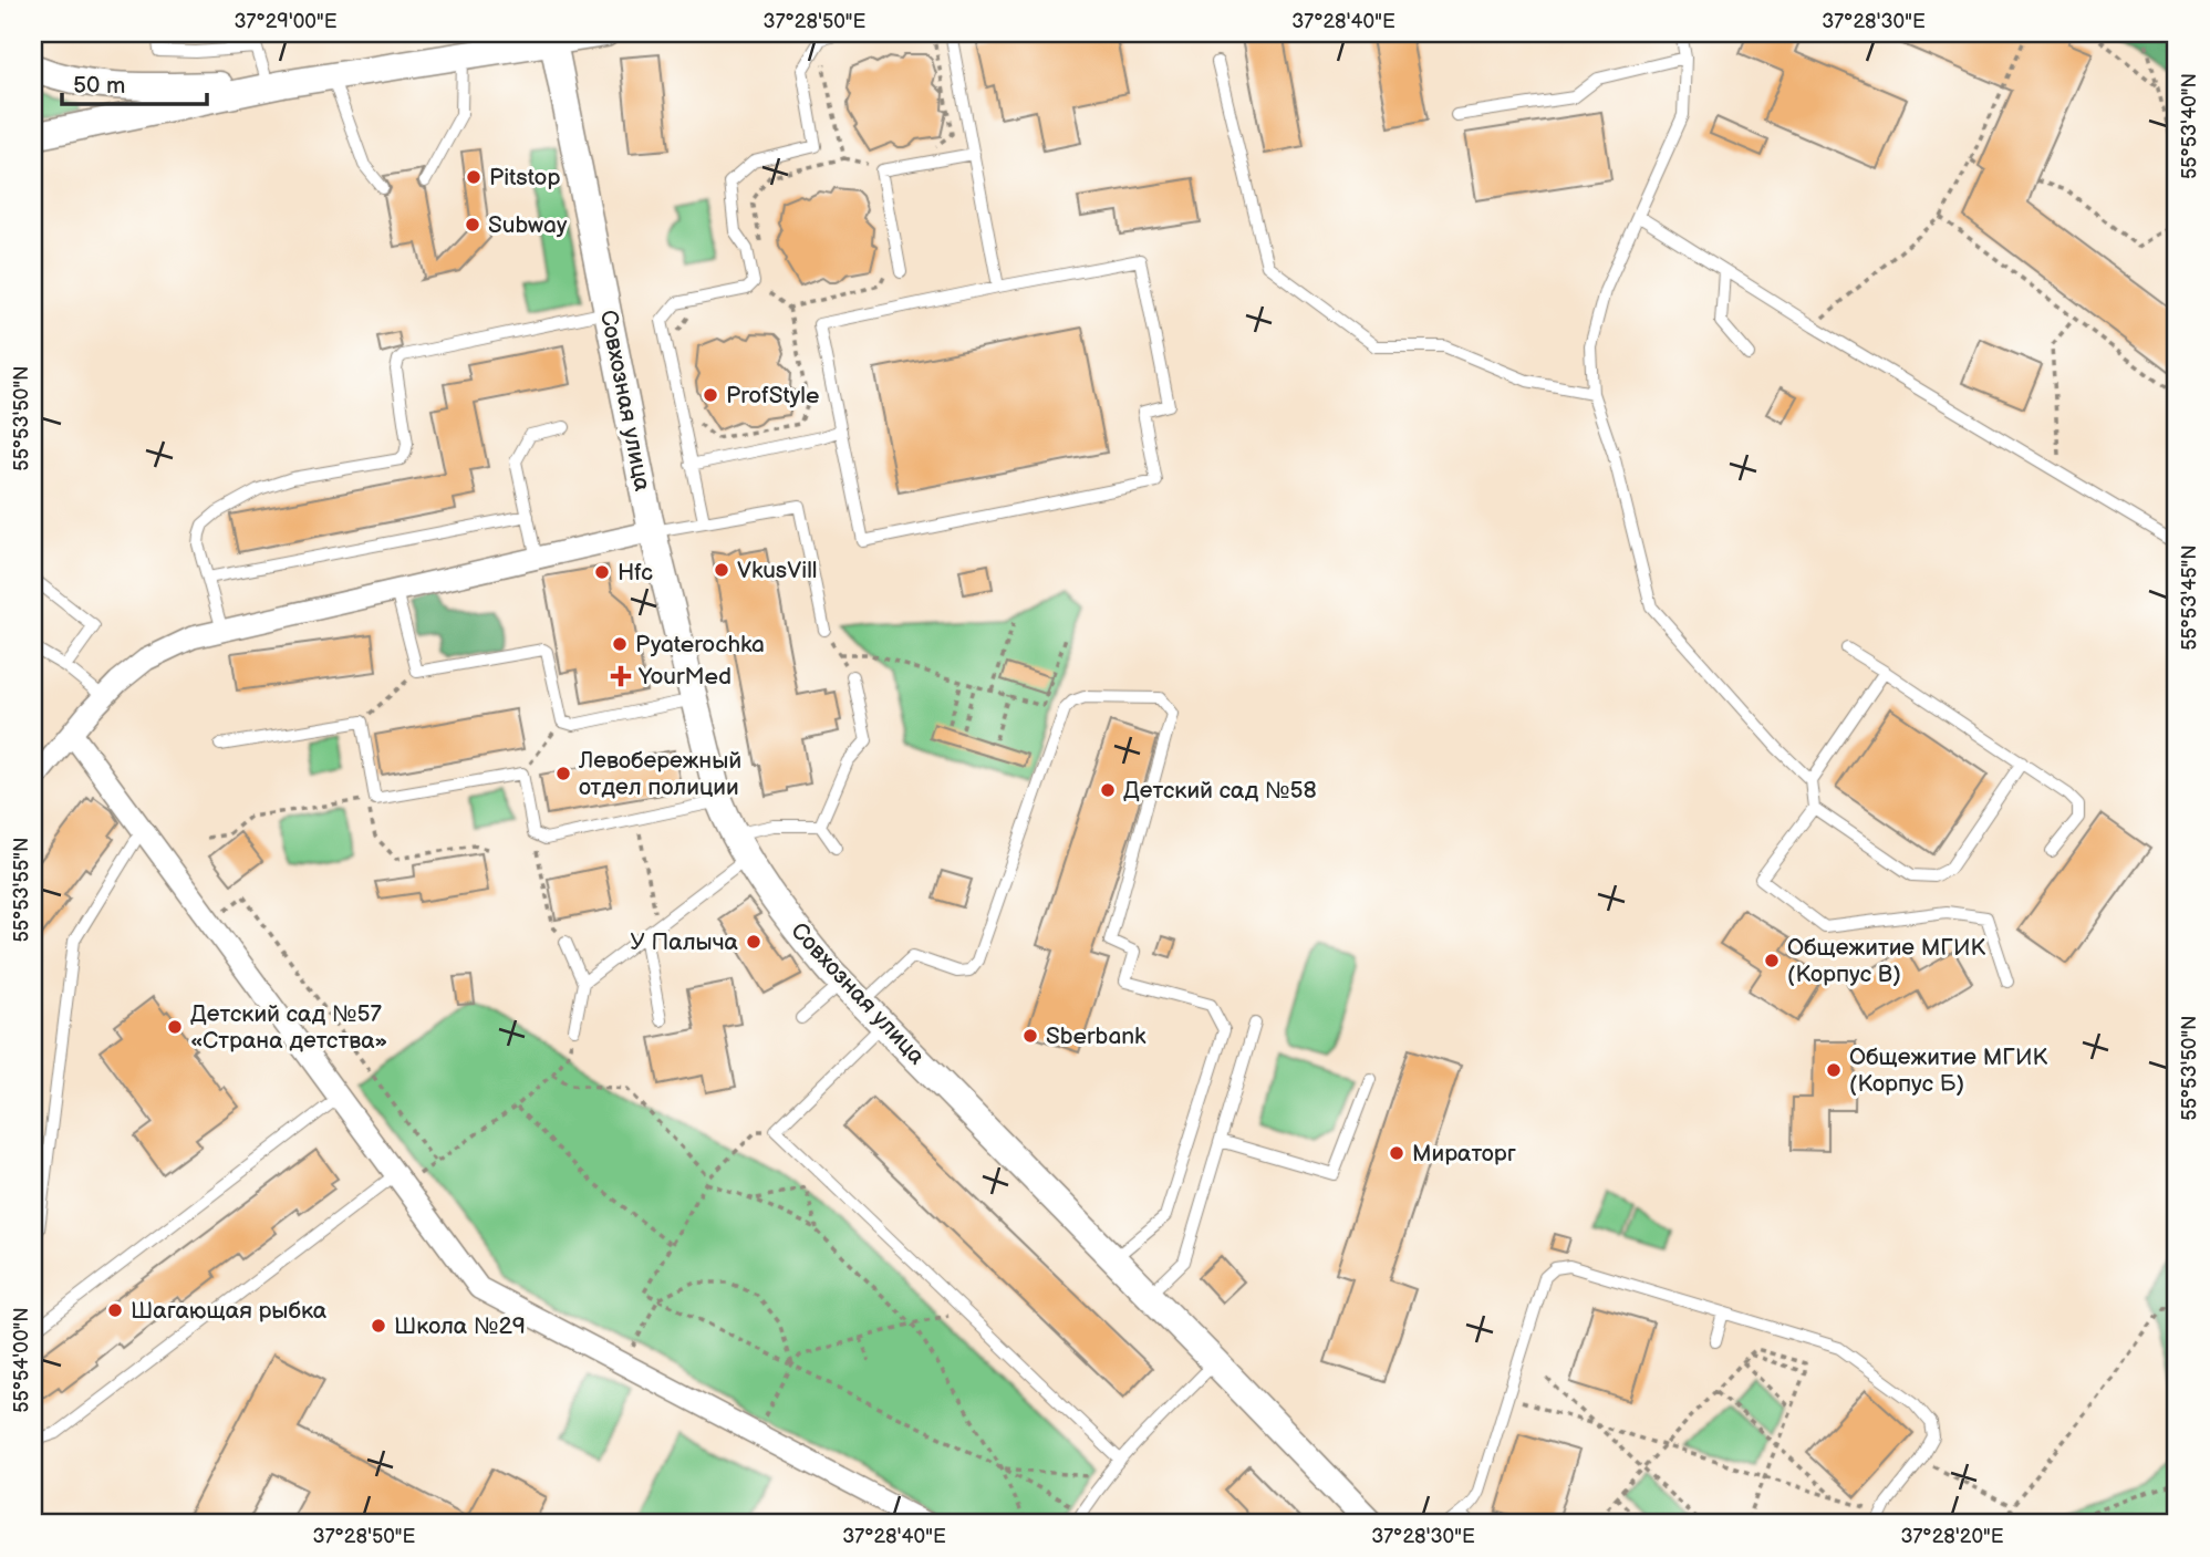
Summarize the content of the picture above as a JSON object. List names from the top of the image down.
{
  "streets": {
    "street": ["Совхозная улица"]
  },
  "places": {
    "other": [
      "Pitstop",
      "Subway",
      "ProfStyle",
      "VkusVill",
      "Hfc",
      "Pyaterochka",
      "Левобережный отдел полиции",
      "Детский сад №58",
      "У Палыча",
      "Общежитие МГИК (Корпус В)",
      "Детский сад №57 «Страна детства»",
      "Sberbank",
      "Общежитие МГИК (Корпус Б)",
      "Мираторг",
      "Шагающая рыбка",
      "Школа №29"
    ],
    "health": ["YourMed"]
  },
  "scale_bar": "50 m",
  "coordinates": [
    "37°29'00\"E",
    "37°28'50\"E",
    "37°28'40\"E",
    "37°28'30\"E",
    "55°53'40\"N",
    "55°53'50\"N",
    "55°53'45\"N",
    "55°53'55\"N",
    "55°54'00\"N",
    "37°28'20\"E"
  ]
}
